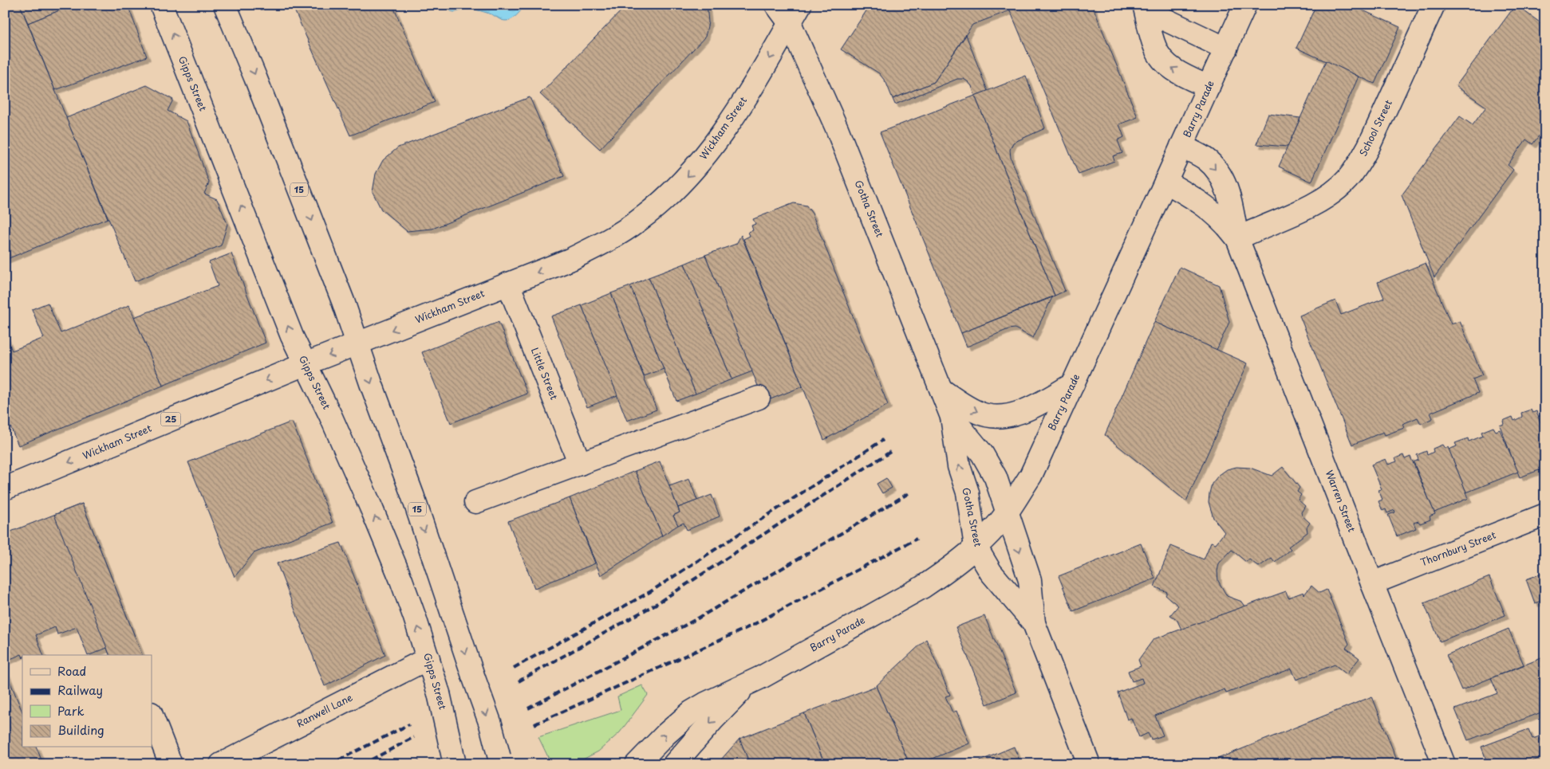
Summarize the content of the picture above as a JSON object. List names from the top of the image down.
{
  "streets": {
    "main road": [
      "Gipps Street",
      "Barry Parade",
      "Wickham Street",
      "School Street",
      "15",
      "Gotha Street",
      "Little Street",
      "25",
      "Warren Street",
      "Thornbury Street",
      "Ranwell Lane"
    ]
  },
  "crossings": [
    ["Gipps Street", "Wickham Street"],
    ["Gipps Street", "Ranwell Lane"],
    ["Barry Parade", "Gotha Street"],
    ["Barry Parade", "Warren Street"],
    ["Wickham Street", "15"],
    ["Wickham Street", "Gotha Street"],
    ["Wickham Street", "Little Street"],
    ["School Street", "Warren Street"],
    ["Warren Street", "Thornbury Street"]
  ],
  "one_way": ["Wickham Street"],
  "legend": [
    "Road",
    "Railway",
    "Park",
    "Building"
  ]
}
